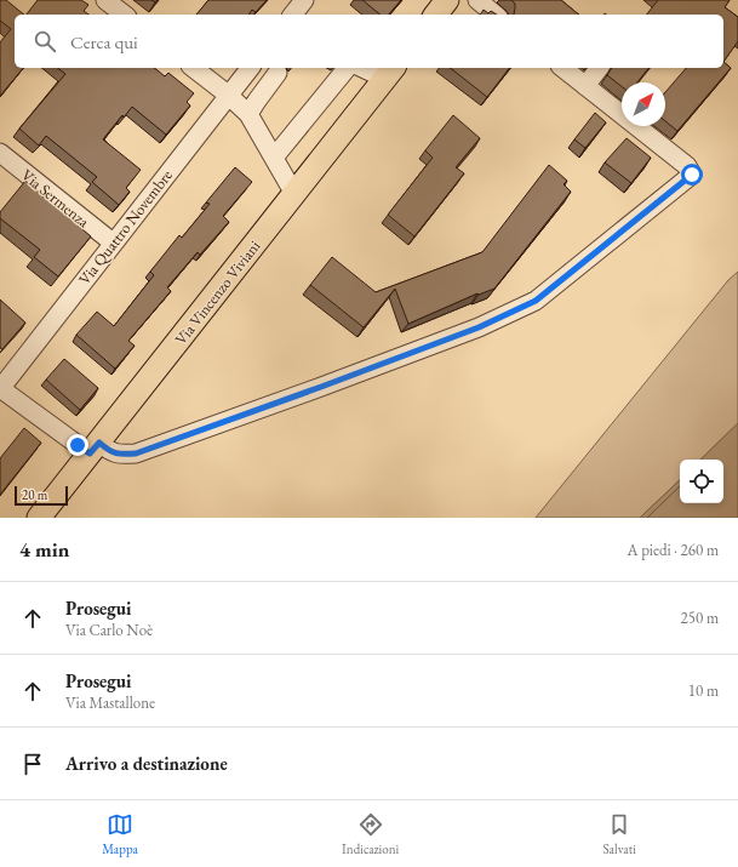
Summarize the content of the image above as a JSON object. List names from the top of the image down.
{
  "streets": {
    "main road": ["Via Vincenzo Viviani"],
    "street": ["Via Sermenza", "Via Quattro Novembre"]
  },
  "crossings": [
    ["Via Sermenza", "Via Quattro Novembre"]
  ],
  "scale_bar": "20 m",
  "north": "top right",
  "page": {
    "search": "Cerca qui",
    "scale": "20 m",
    "heading": ["4 min", "A piedi · 260 m"],
    "list": [
      ["Prosegui", "Via Carlo Noè", "250 m"],
      ["Prosegui", "Via Mastallone", "10 m"],
      "Arrivo a destinazione"
    ],
    "nav": ["Mappa", "Indicazioni", "Salvati"]
  }
}
